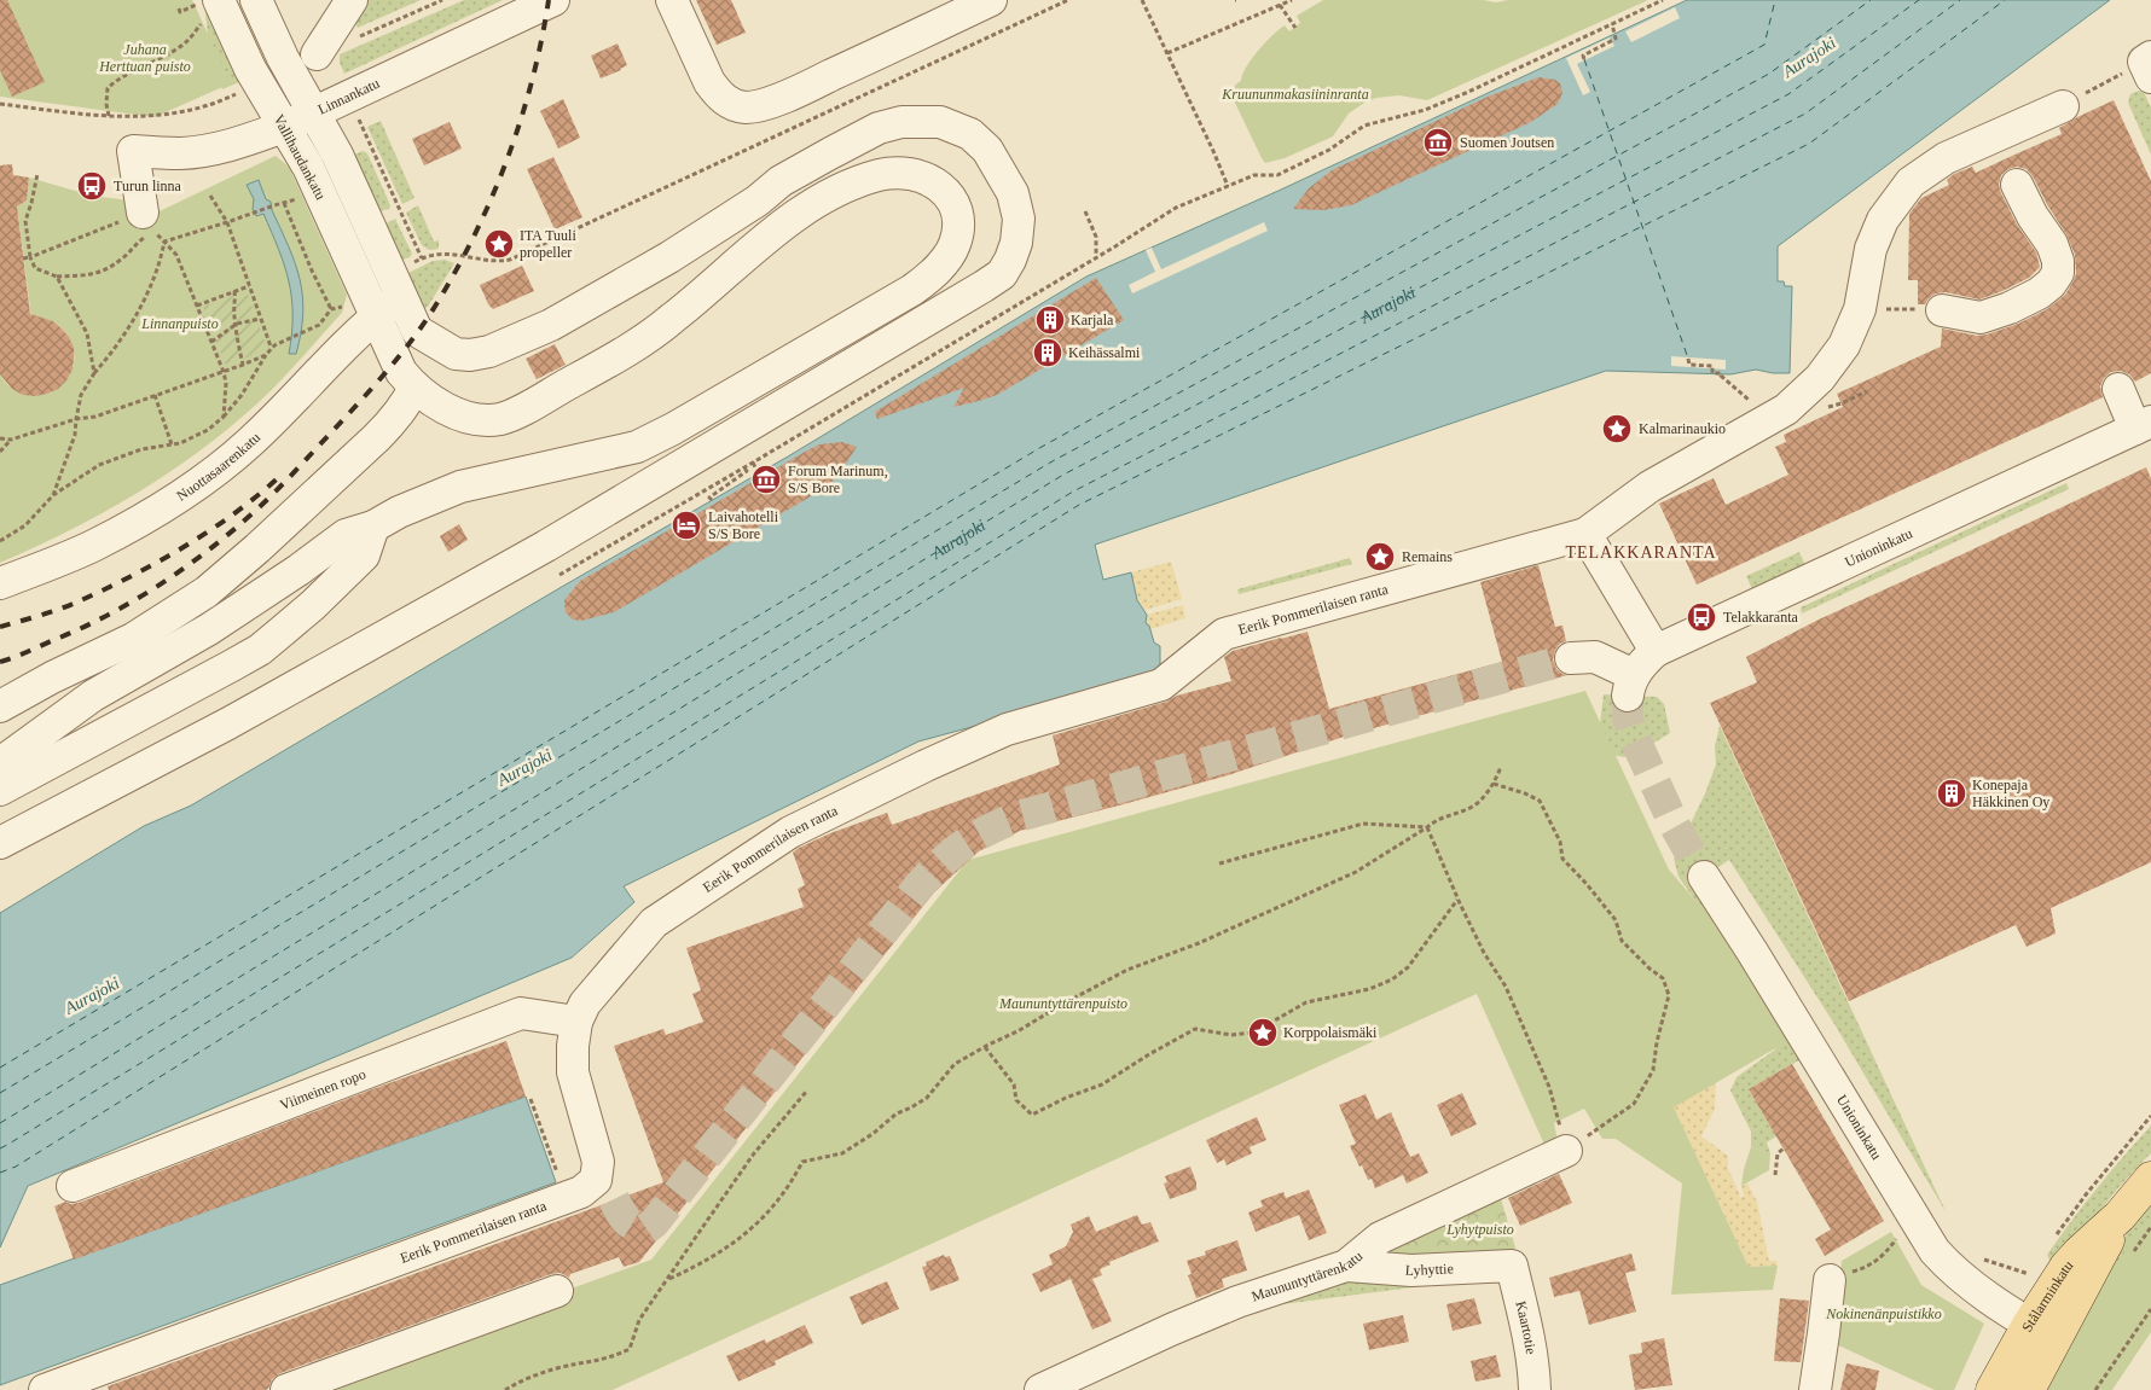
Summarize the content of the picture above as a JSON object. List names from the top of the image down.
{
  "streets": {
    "main road": ["Stålarminkatu"],
    "street": [
      "Linnankatu",
      "Vallihaudankatu",
      "Nuottasaarenkatu",
      "Unioninkatu",
      "Eerik Pommerilaisen ranta",
      "Viimeinen ropo",
      "Lyhyttie",
      "Maununtyttärenkatu",
      "Kaartotie"
    ]
  },
  "crossings": [
    ["Linnankatu", "Vallihaudankatu"],
    ["Vallihaudankatu", "Nuottasaarenkatu"],
    ["Unioninkatu", "Stålarminkatu"],
    ["Eerik Pommerilaisen ranta", "Viimeinen ropo"],
    ["Lyhyttie", "Maununtyttärenkatu"],
    ["Lyhyttie", "Kaartotie"]
  ],
  "districts": ["TELAKKARANTA"],
  "water": ["Aurajoki"],
  "parks": [
    "Juhana Herttuan puisto",
    "Kruununmakasiininranta",
    "Linnanpuisto",
    "Maununtyttärenpuisto",
    "Lyhytpuisto",
    "Nokinenänpuistikko"
  ],
  "places": {
    "museum": ["Suomen Joutsen", "Forum Marinum, S/S Bore"],
    "bus stop": ["Turun linna", "Telakkaranta"],
    "place": [
      "ITA Tuuli propeller",
      "Kalmarinaukio",
      "Remains",
      "Korppolaismäki"
    ],
    "building": ["Karjala", "Keihässalmi", "Konepaja Häkkinen Oy"],
    "hotel": ["Laivahotelli S/S Bore"]
  }
}
